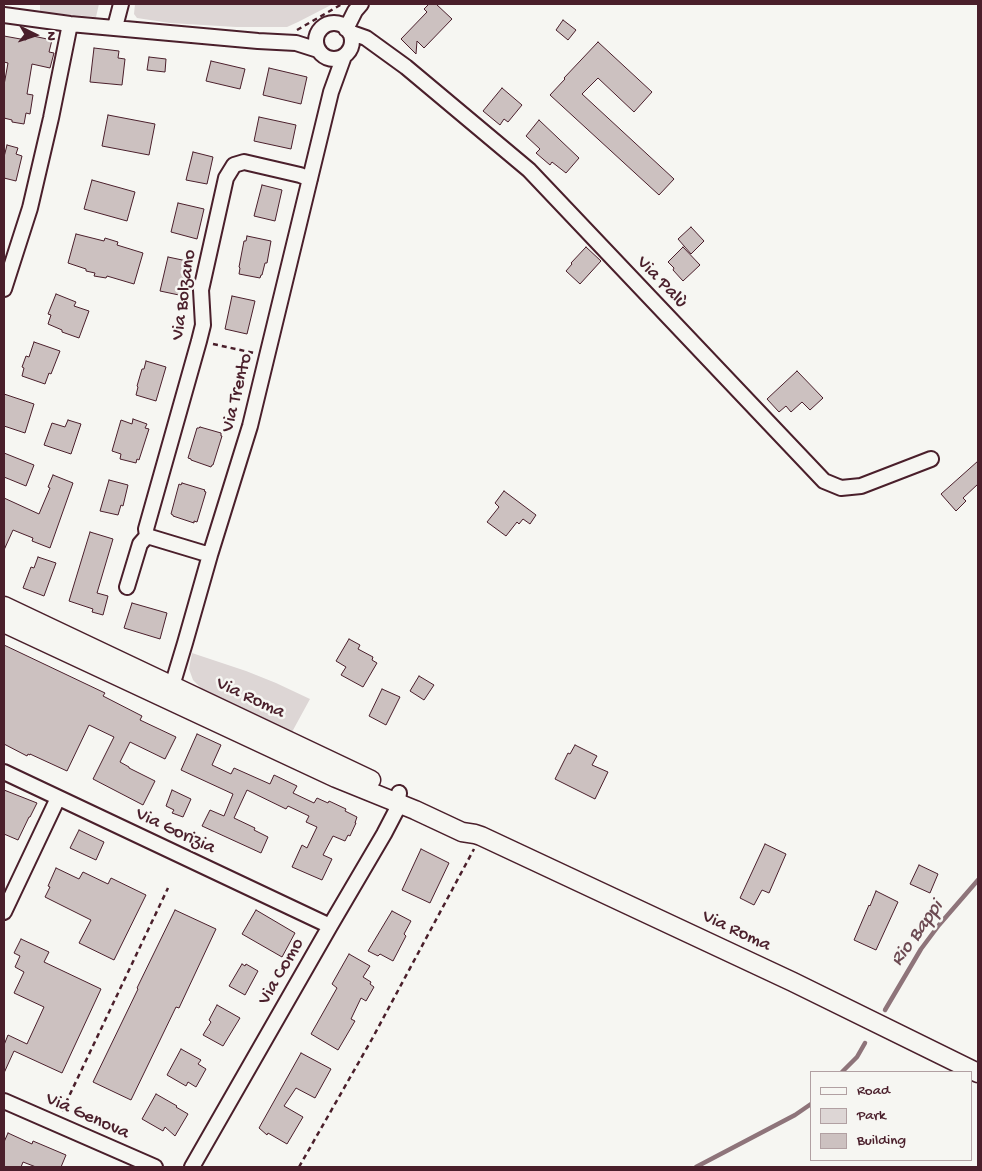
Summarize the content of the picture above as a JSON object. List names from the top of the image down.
{
  "streets": {
    "street": [
      "Via Palù",
      "Via Bolzano",
      "Via Trento",
      "Via Roma",
      "Via Gorizia",
      "Via Como",
      "Via Genova"
    ]
  },
  "crossings": [
    ["Via Palù", "Via Trento"],
    ["Via Bolzano", "Via Trento"],
    ["Via Trento", "Via Roma"],
    ["Via Roma", "Via Como"],
    ["Via Gorizia", "Via Como"]
  ],
  "water": ["Rio Bappi"],
  "legend": ["Road", "Park", "Building"],
  "north": "right"
}
